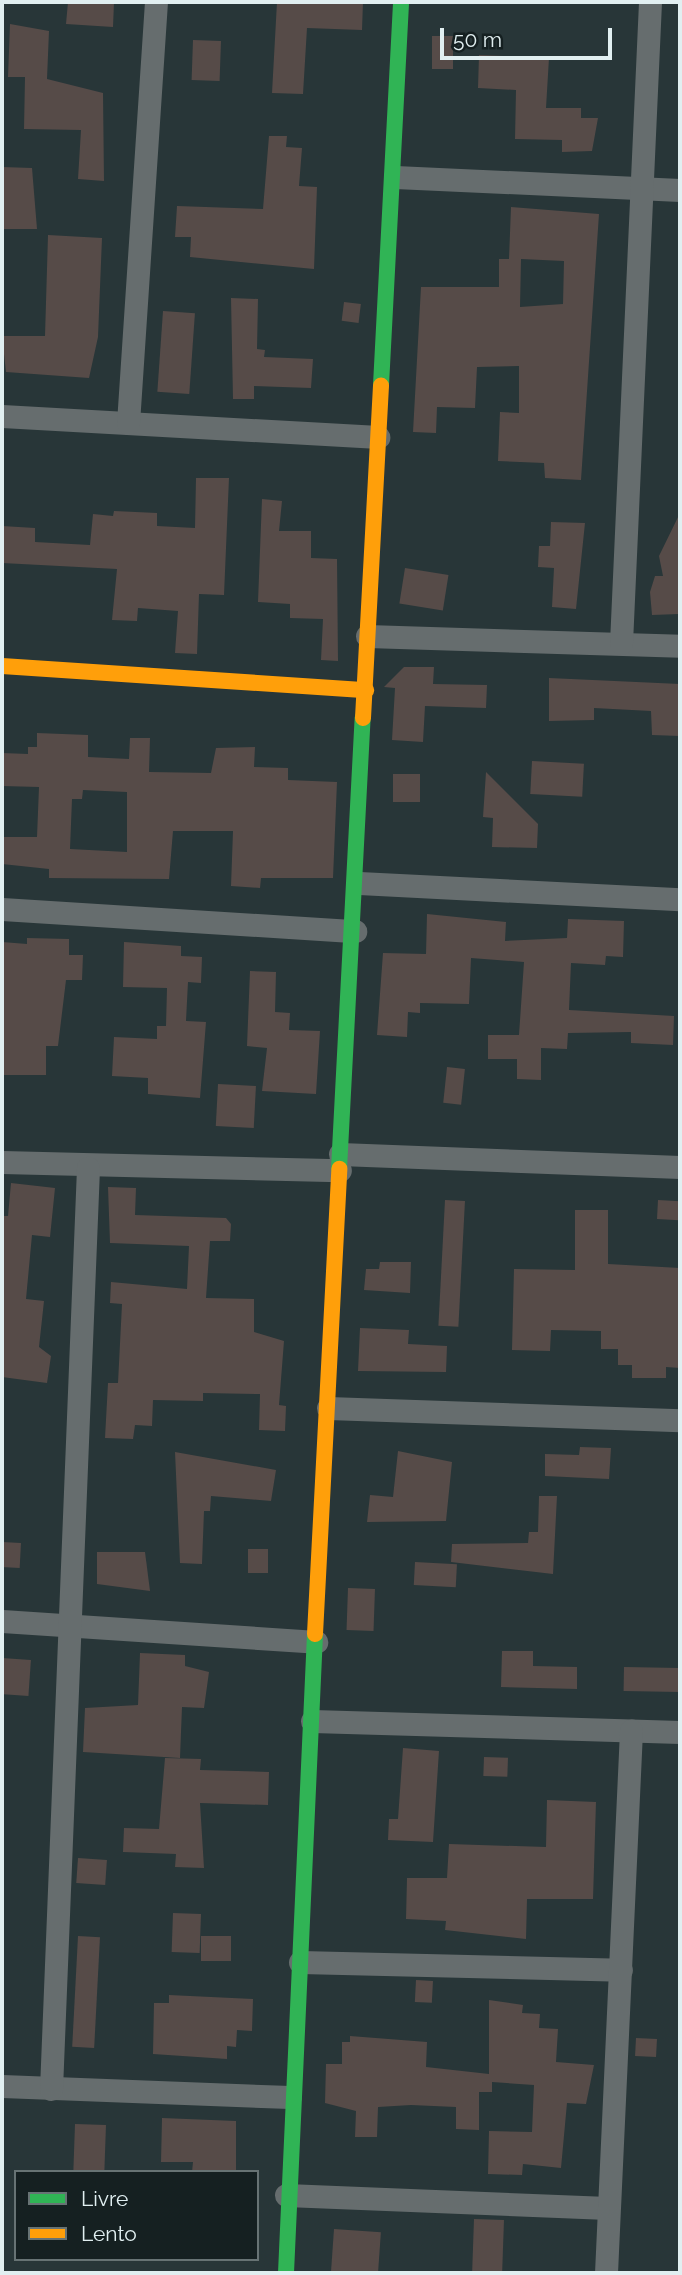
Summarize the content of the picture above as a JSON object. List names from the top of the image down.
{
  "legend": ["Livre", "Lento"],
  "scale_bar": "50 m"
}
